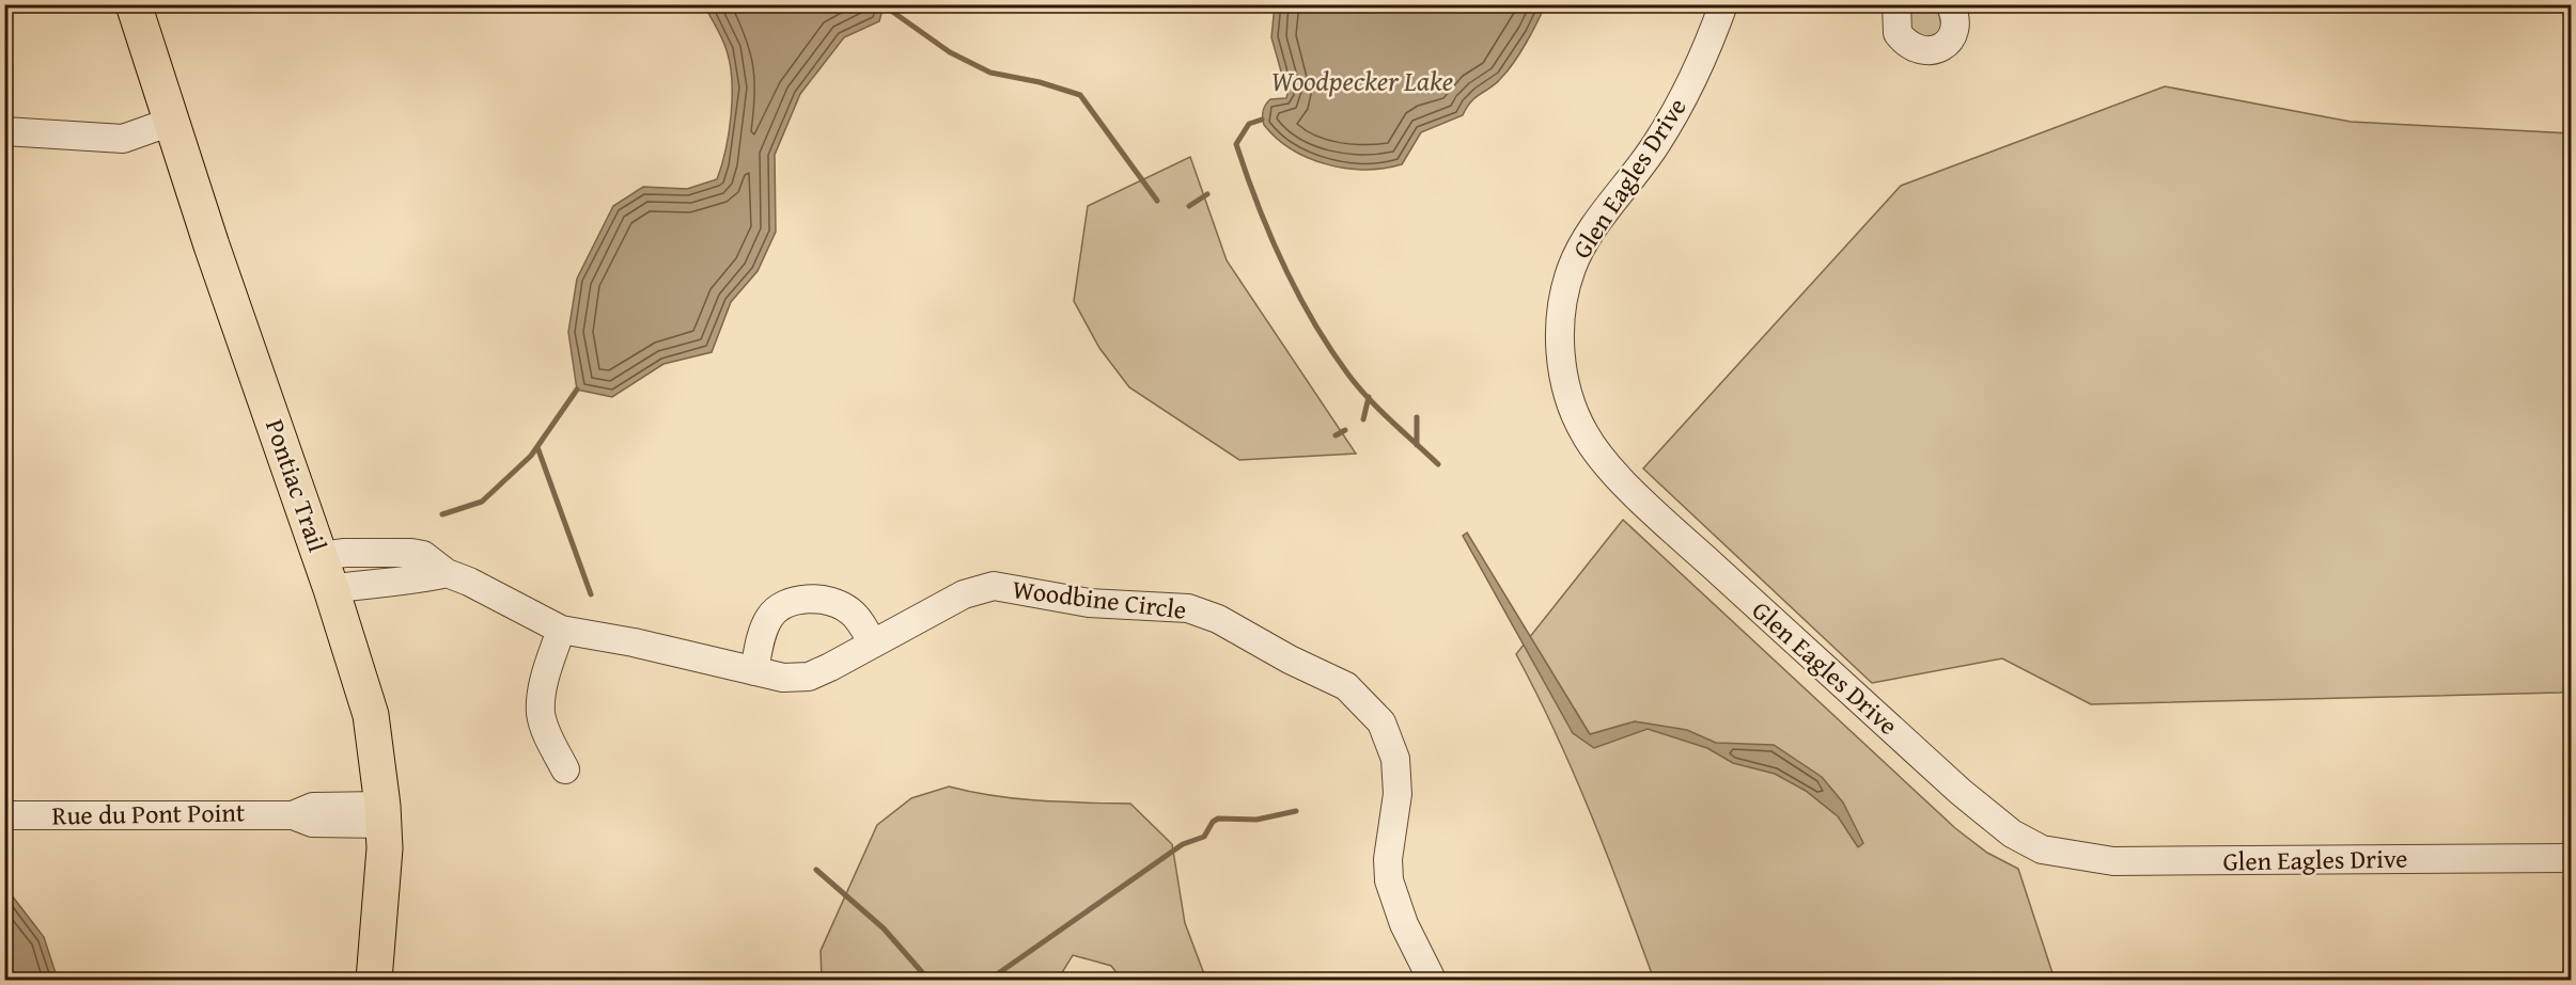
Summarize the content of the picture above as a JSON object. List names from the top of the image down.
{
  "streets": {
    "main road": ["Pontiac Trail"],
    "street": ["Glen Eagles Drive", "Woodbine Circle", "Rue du Pont Point"]
  },
  "crossings": [
    ["Pontiac Trail", "Woodbine Circle"],
    ["Pontiac Trail", "Rue du Pont Point"]
  ],
  "water": ["Woodpecker Lake"]
}
